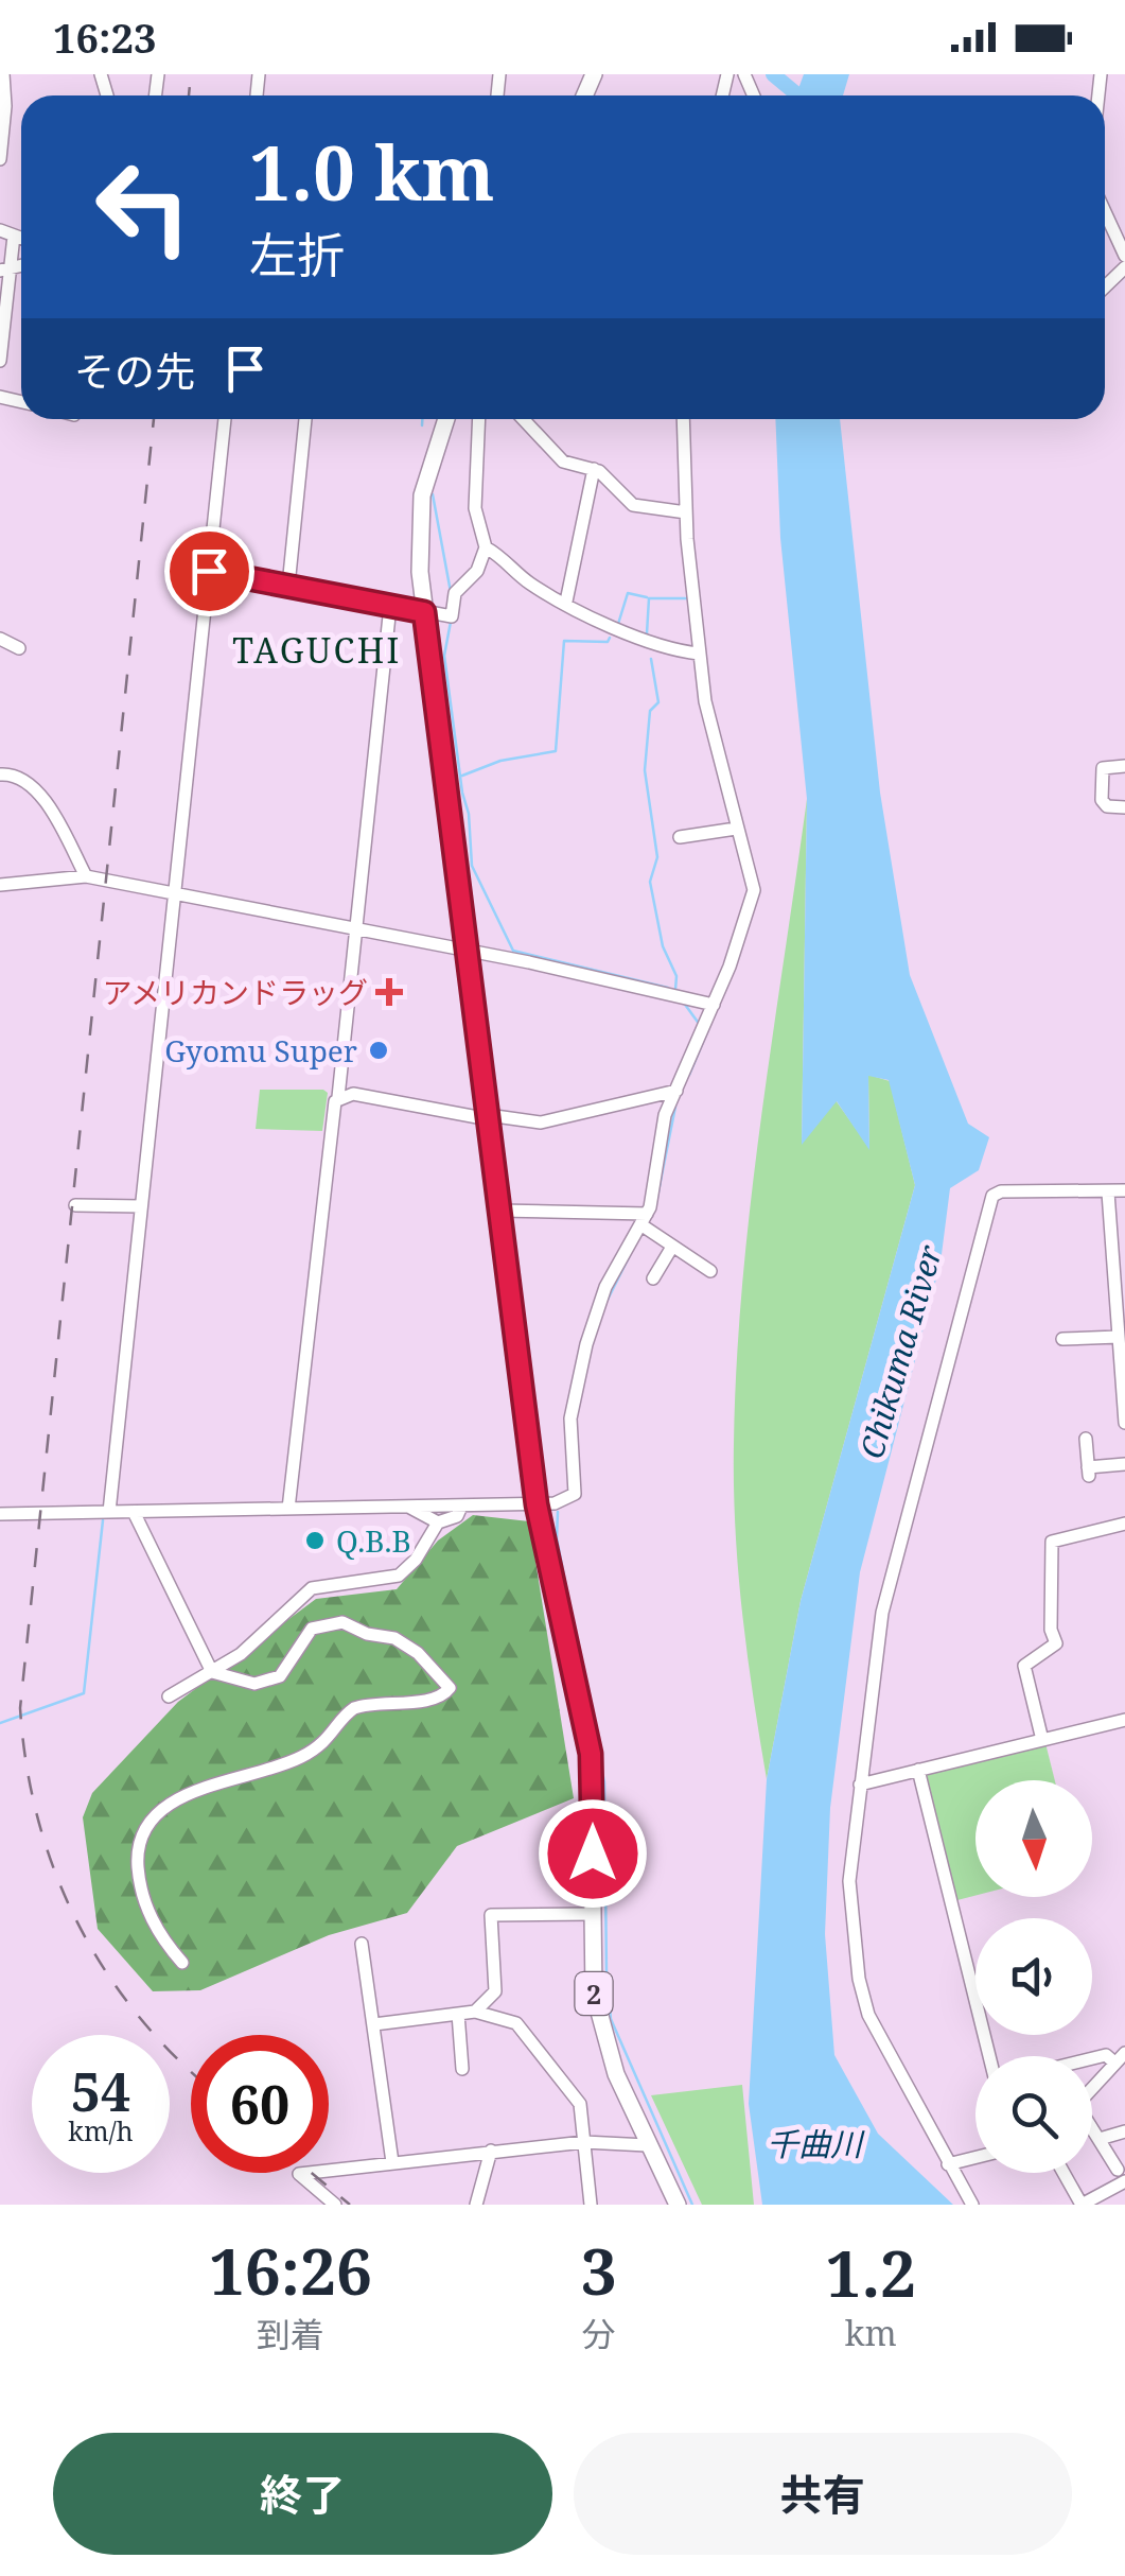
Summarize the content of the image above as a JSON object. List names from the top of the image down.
{
  "streets": {
    "main road": ["2"]
  },
  "districts": ["TAGUCHI"],
  "water": ["Chikuma River", "千曲川"],
  "places": {
    "health": ["アメリカンドラッグ"],
    "other": ["Gyomu Super", "Q.B.B"]
  },
  "north": "bottom",
  "page": {
    "status": "16:23",
    "turn": ["1.0 km", "左折"],
    "then": "その先",
    "speed": "54 km/h",
    "limit": "60",
    "eta": [
      "16:26",
      "到着",
      "3",
      "分",
      "1.2",
      "km"
    ],
    "buttons": ["終了", "共有"]
  }
}
